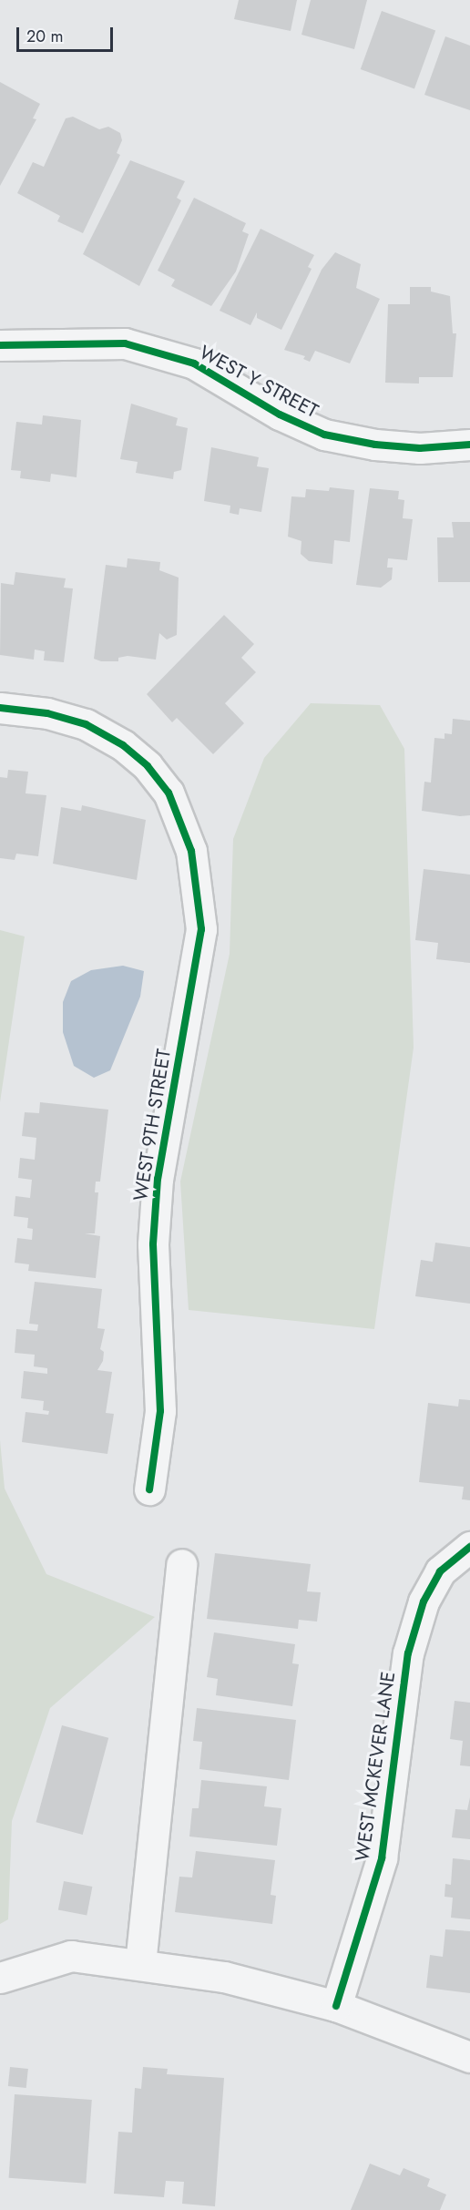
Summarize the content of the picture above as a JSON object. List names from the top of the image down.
{
  "streets": {
    "street": ["WEST Y STREET", "WEST 9TH STREET", "WEST MCKEVER LANE"]
  },
  "scale_bar": "20 m"
}
